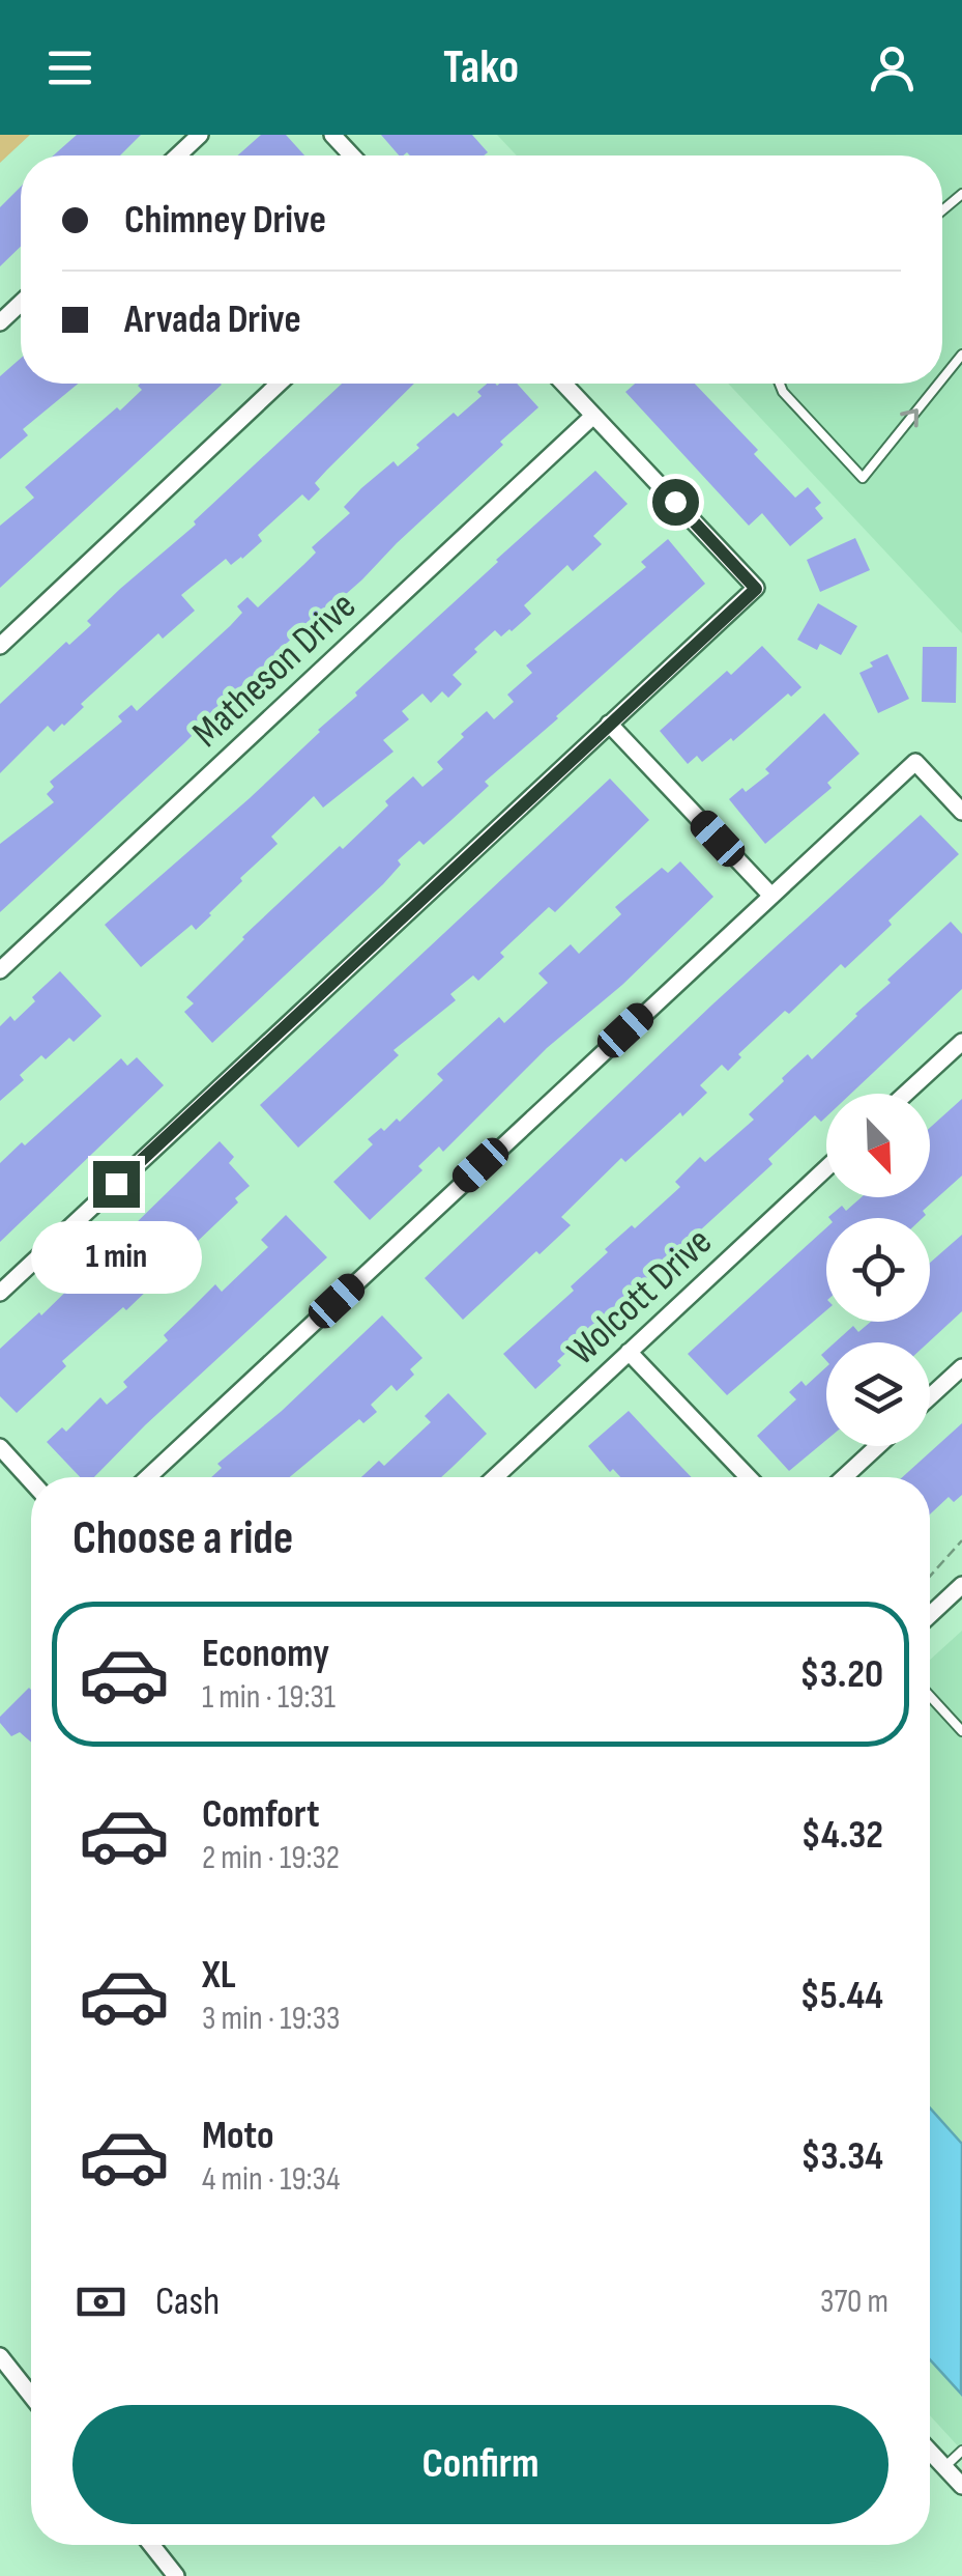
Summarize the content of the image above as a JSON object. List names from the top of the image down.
{
  "streets": {
    "street": ["Matheson Drive", "Wolcott Drive"]
  },
  "north": "bottom right",
  "page": {
    "header": "Tako",
    "banner": ["Chimney Drive", "Arvada Drive"],
    "bubble": "1 min",
    "heading": "Choose a ride",
    "list": [
      {
        "name": "Economy",
        "note": "1 min · 19:31",
        "value": "$3.20"
      },
      {
        "name": "Comfort",
        "note": "2 min · 19:32",
        "value": "$4.32"
      },
      {
        "name": "XL",
        "note": "3 min · 19:33",
        "value": "$5.44"
      },
      {
        "name": "Moto",
        "note": "4 min · 19:34",
        "value": "$3.34"
      }
    ],
    "pay": ["Cash", "370 m"],
    "buttons": "Confirm"
  }
}
